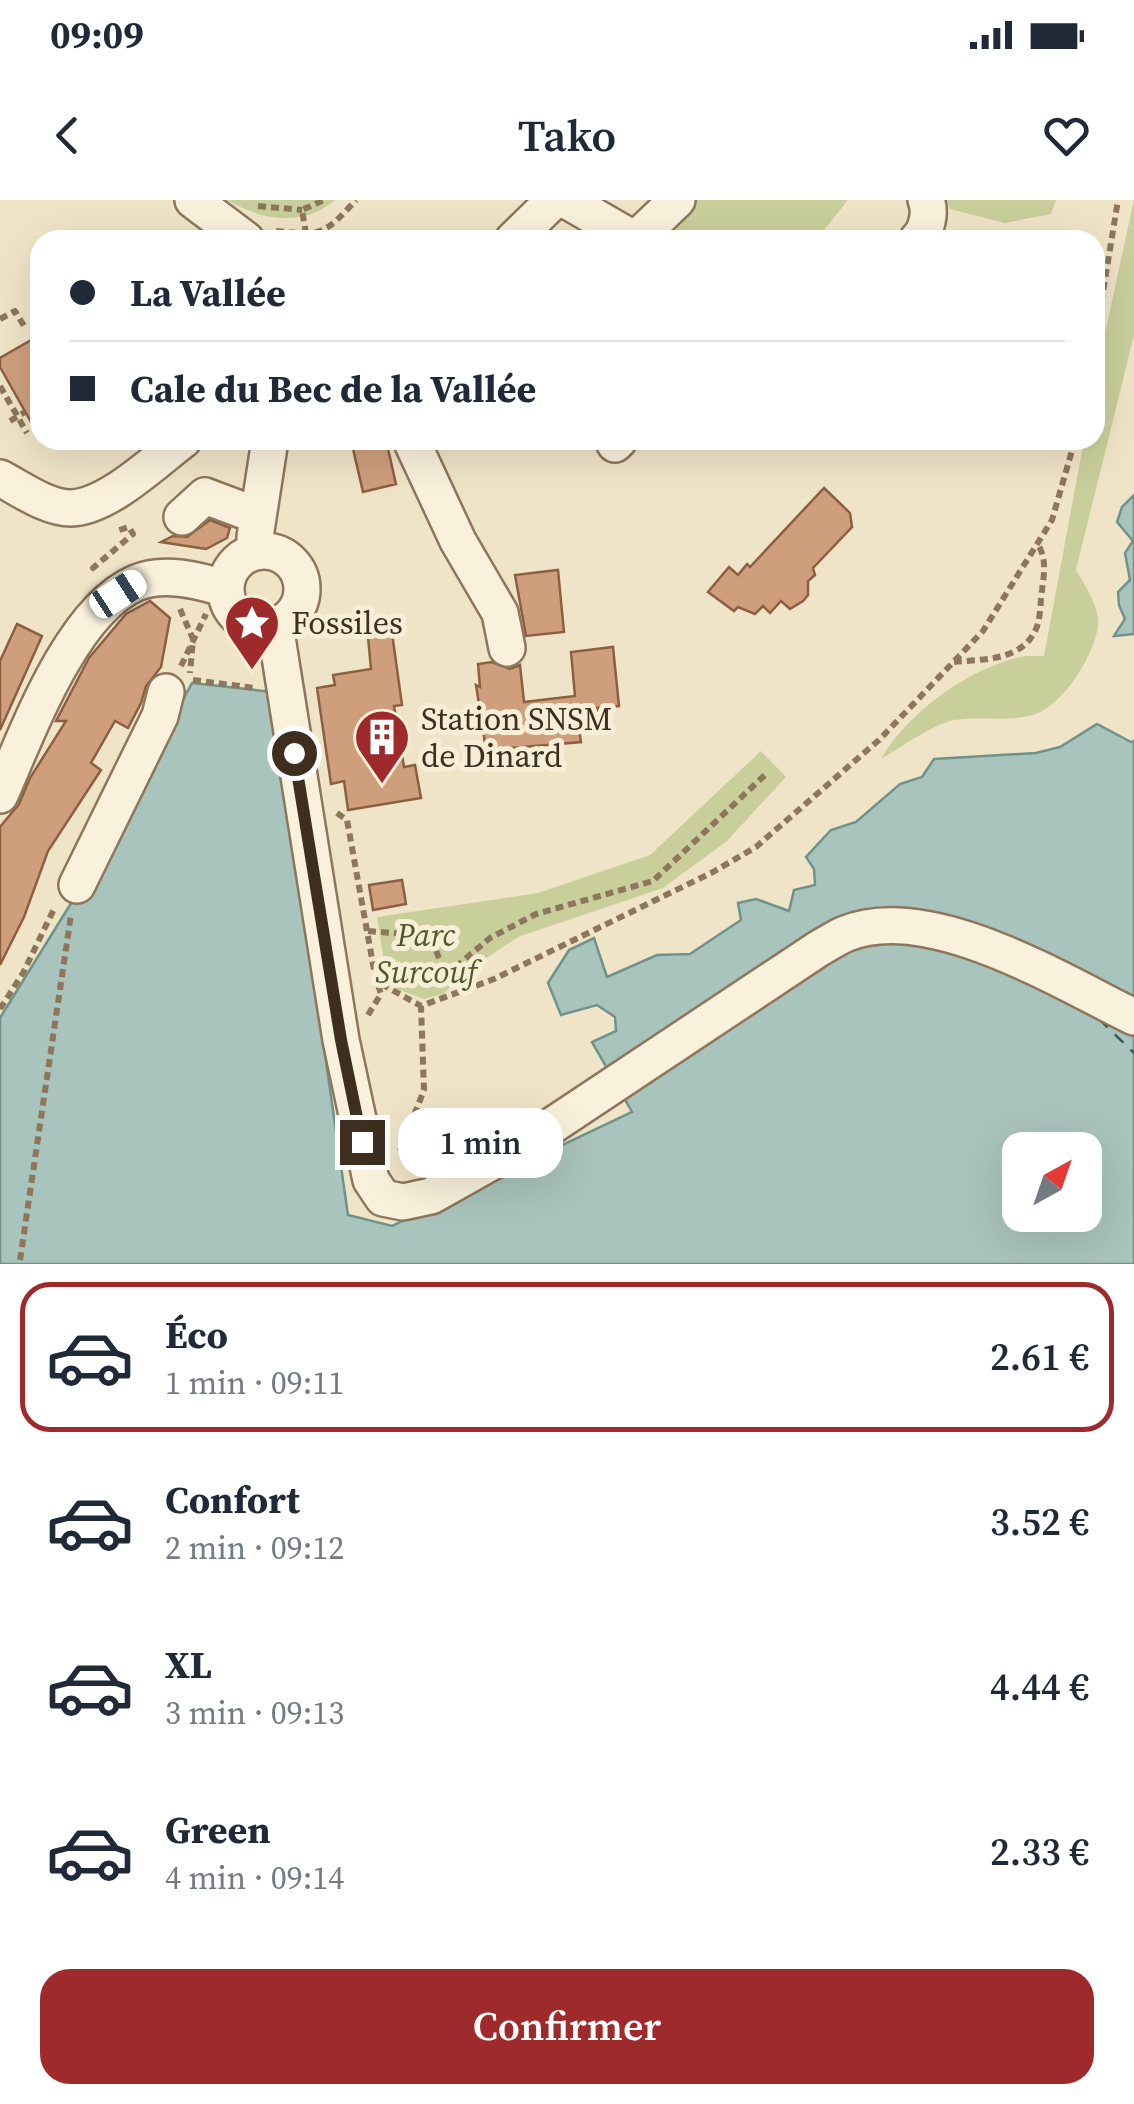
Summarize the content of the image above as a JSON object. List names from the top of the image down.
{
  "parks": ["Parc Surcouf"],
  "places": {
    "place": ["Fossiles"],
    "building": ["Station SNSM de Dinard"]
  },
  "north": "top right",
  "page": {
    "status": "09:09",
    "header": "Tako",
    "banner": ["La Vallée", "Cale du Bec de la Vallée"],
    "bubble": "1 min",
    "list": [
      {
        "name": "Éco",
        "note": "1 min · 09:11",
        "value": "2.61 €"
      },
      {
        "name": "Confort",
        "note": "2 min · 09:12",
        "value": "3.52 €"
      },
      {
        "name": "XL",
        "note": "3 min · 09:13",
        "value": "4.44 €"
      },
      {
        "name": "Green",
        "note": "4 min · 09:14",
        "value": "2.33 €"
      }
    ],
    "buttons": "Confirmer"
  }
}
